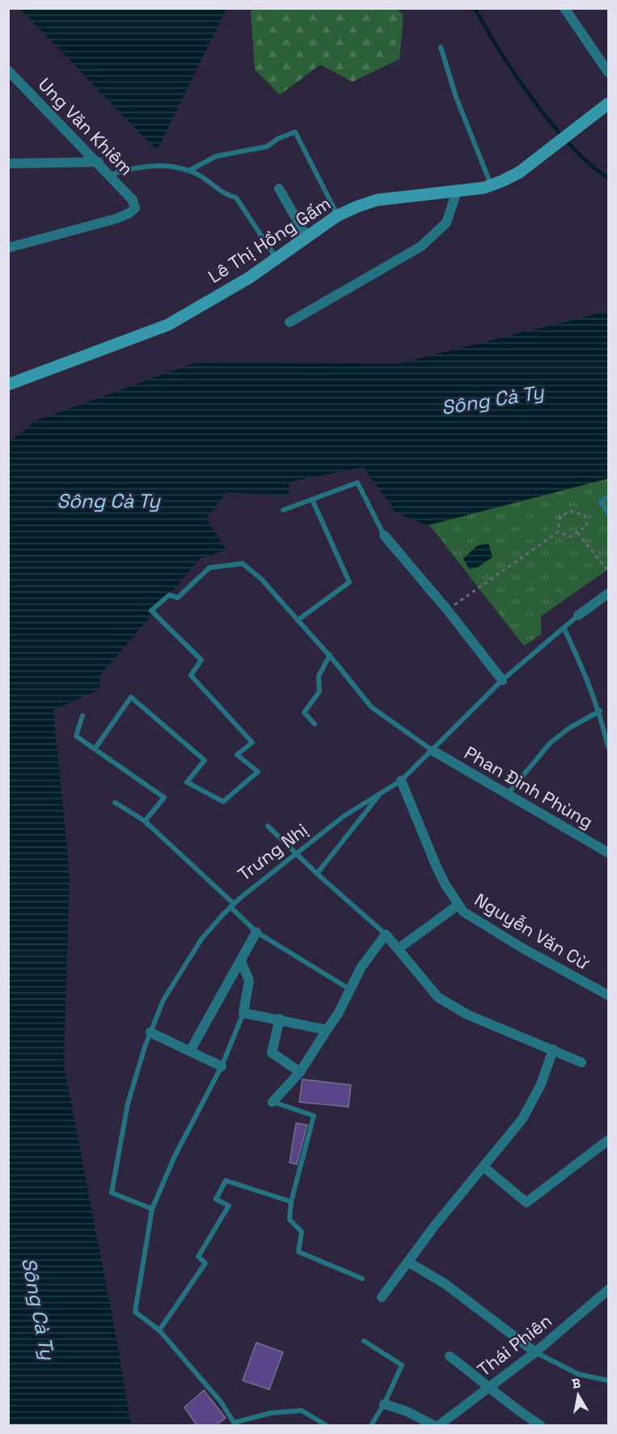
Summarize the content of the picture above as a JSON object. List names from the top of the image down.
{
  "streets": {
    "street": [
      "Ung Văn Khiêm",
      "Lê Thị Hồng Gấm",
      "Phan Đình Phùng",
      "Trưng Nhị",
      "Nguyễn Văn Cừ",
      "Thái Phiên"
    ]
  },
  "crossings": [
    ["Phan Đình Phùng", "Trưng Nhị"],
    ["Trưng Nhị", "Nguyễn Văn Cừ"]
  ],
  "water": ["Sông Cà Ty"],
  "north": "top"
}
